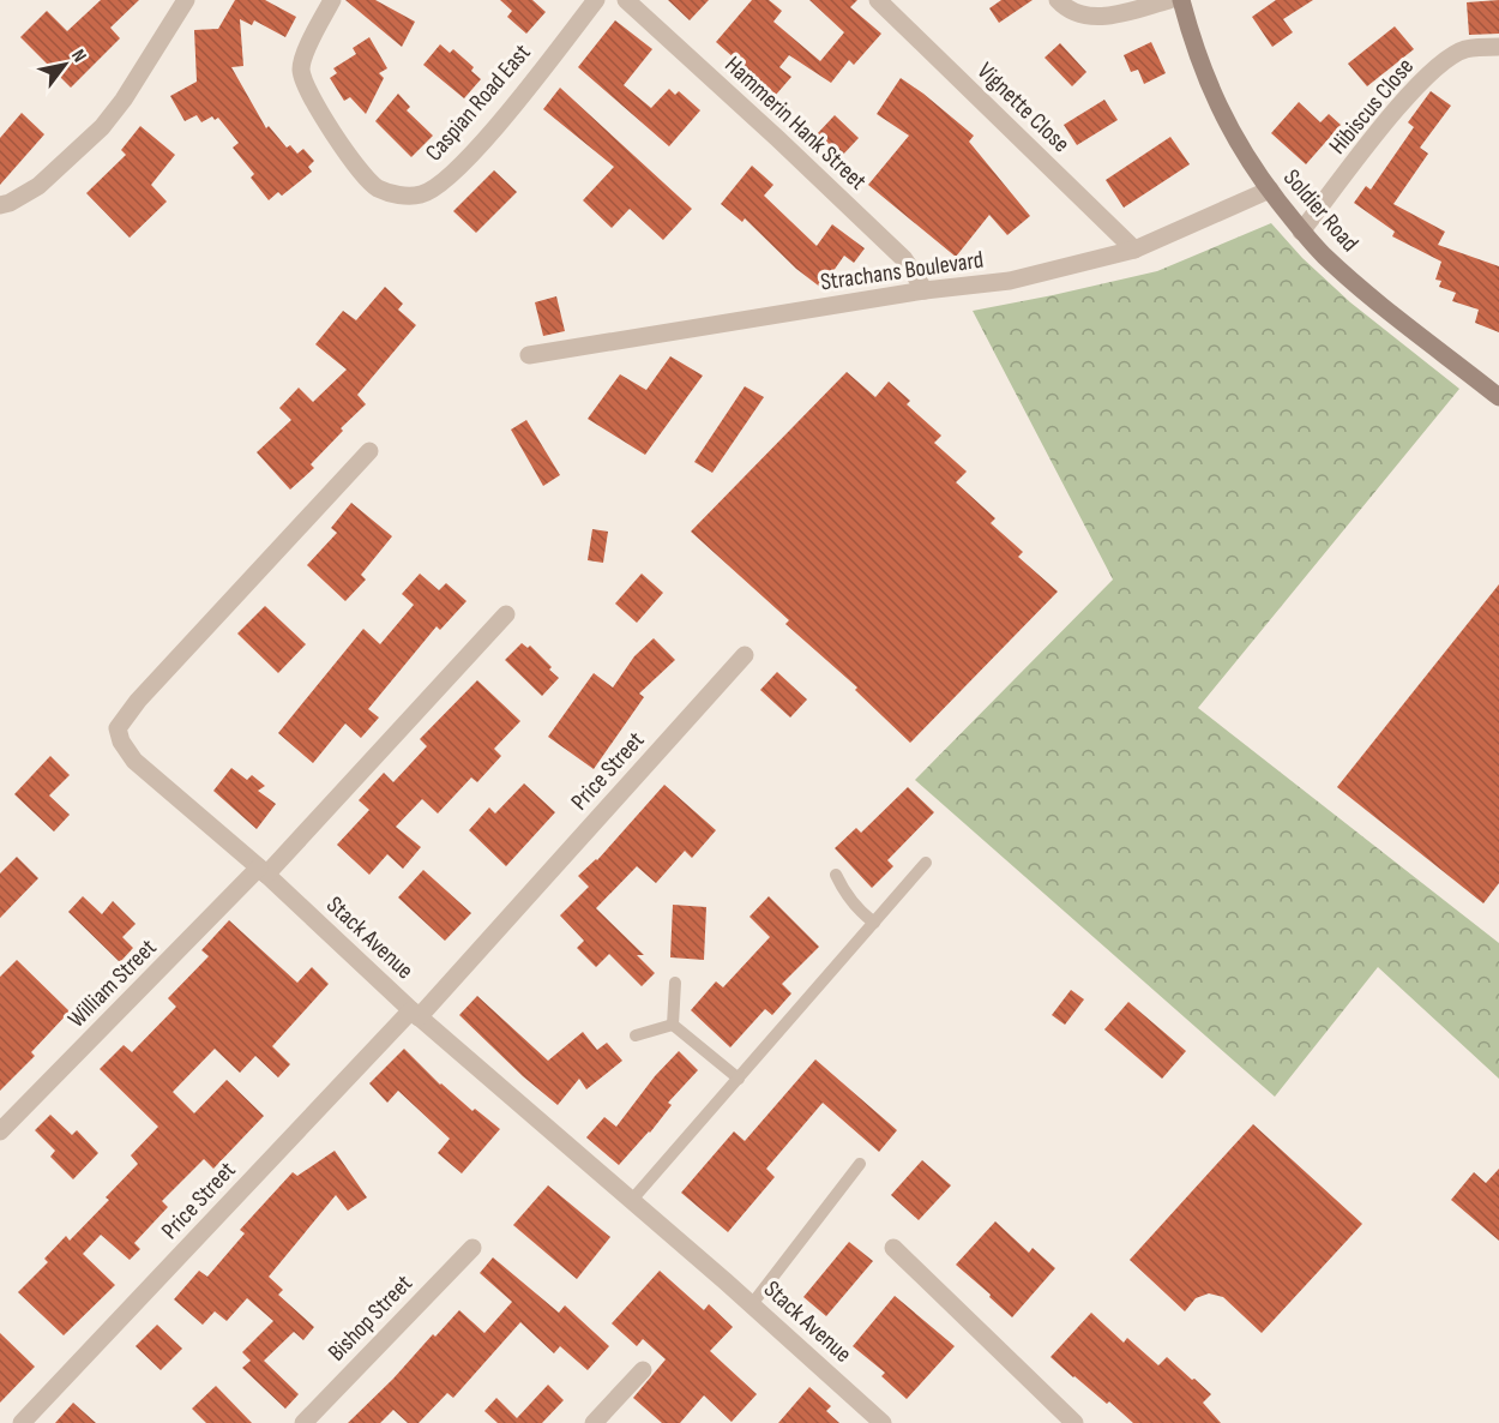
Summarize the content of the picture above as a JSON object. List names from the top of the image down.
{
  "streets": {
    "main road": ["Soldier Road"],
    "street": [
      "Caspian Road East",
      "Hibiscus Close",
      "Vignette Close",
      "Hammerin Hank Street",
      "Strachans Boulevard",
      "Price Street",
      "Stack Avenue",
      "William Street",
      "Bishop Street"
    ]
  },
  "crossings": [
    ["Hibiscus Close", "Soldier Road"],
    ["Vignette Close", "Strachans Boulevard"],
    ["Hammerin Hank Street", "Strachans Boulevard"],
    ["Soldier Road", "Strachans Boulevard"],
    ["Price Street", "Stack Avenue"],
    ["Stack Avenue", "William Street"]
  ],
  "north": "top right"
}
